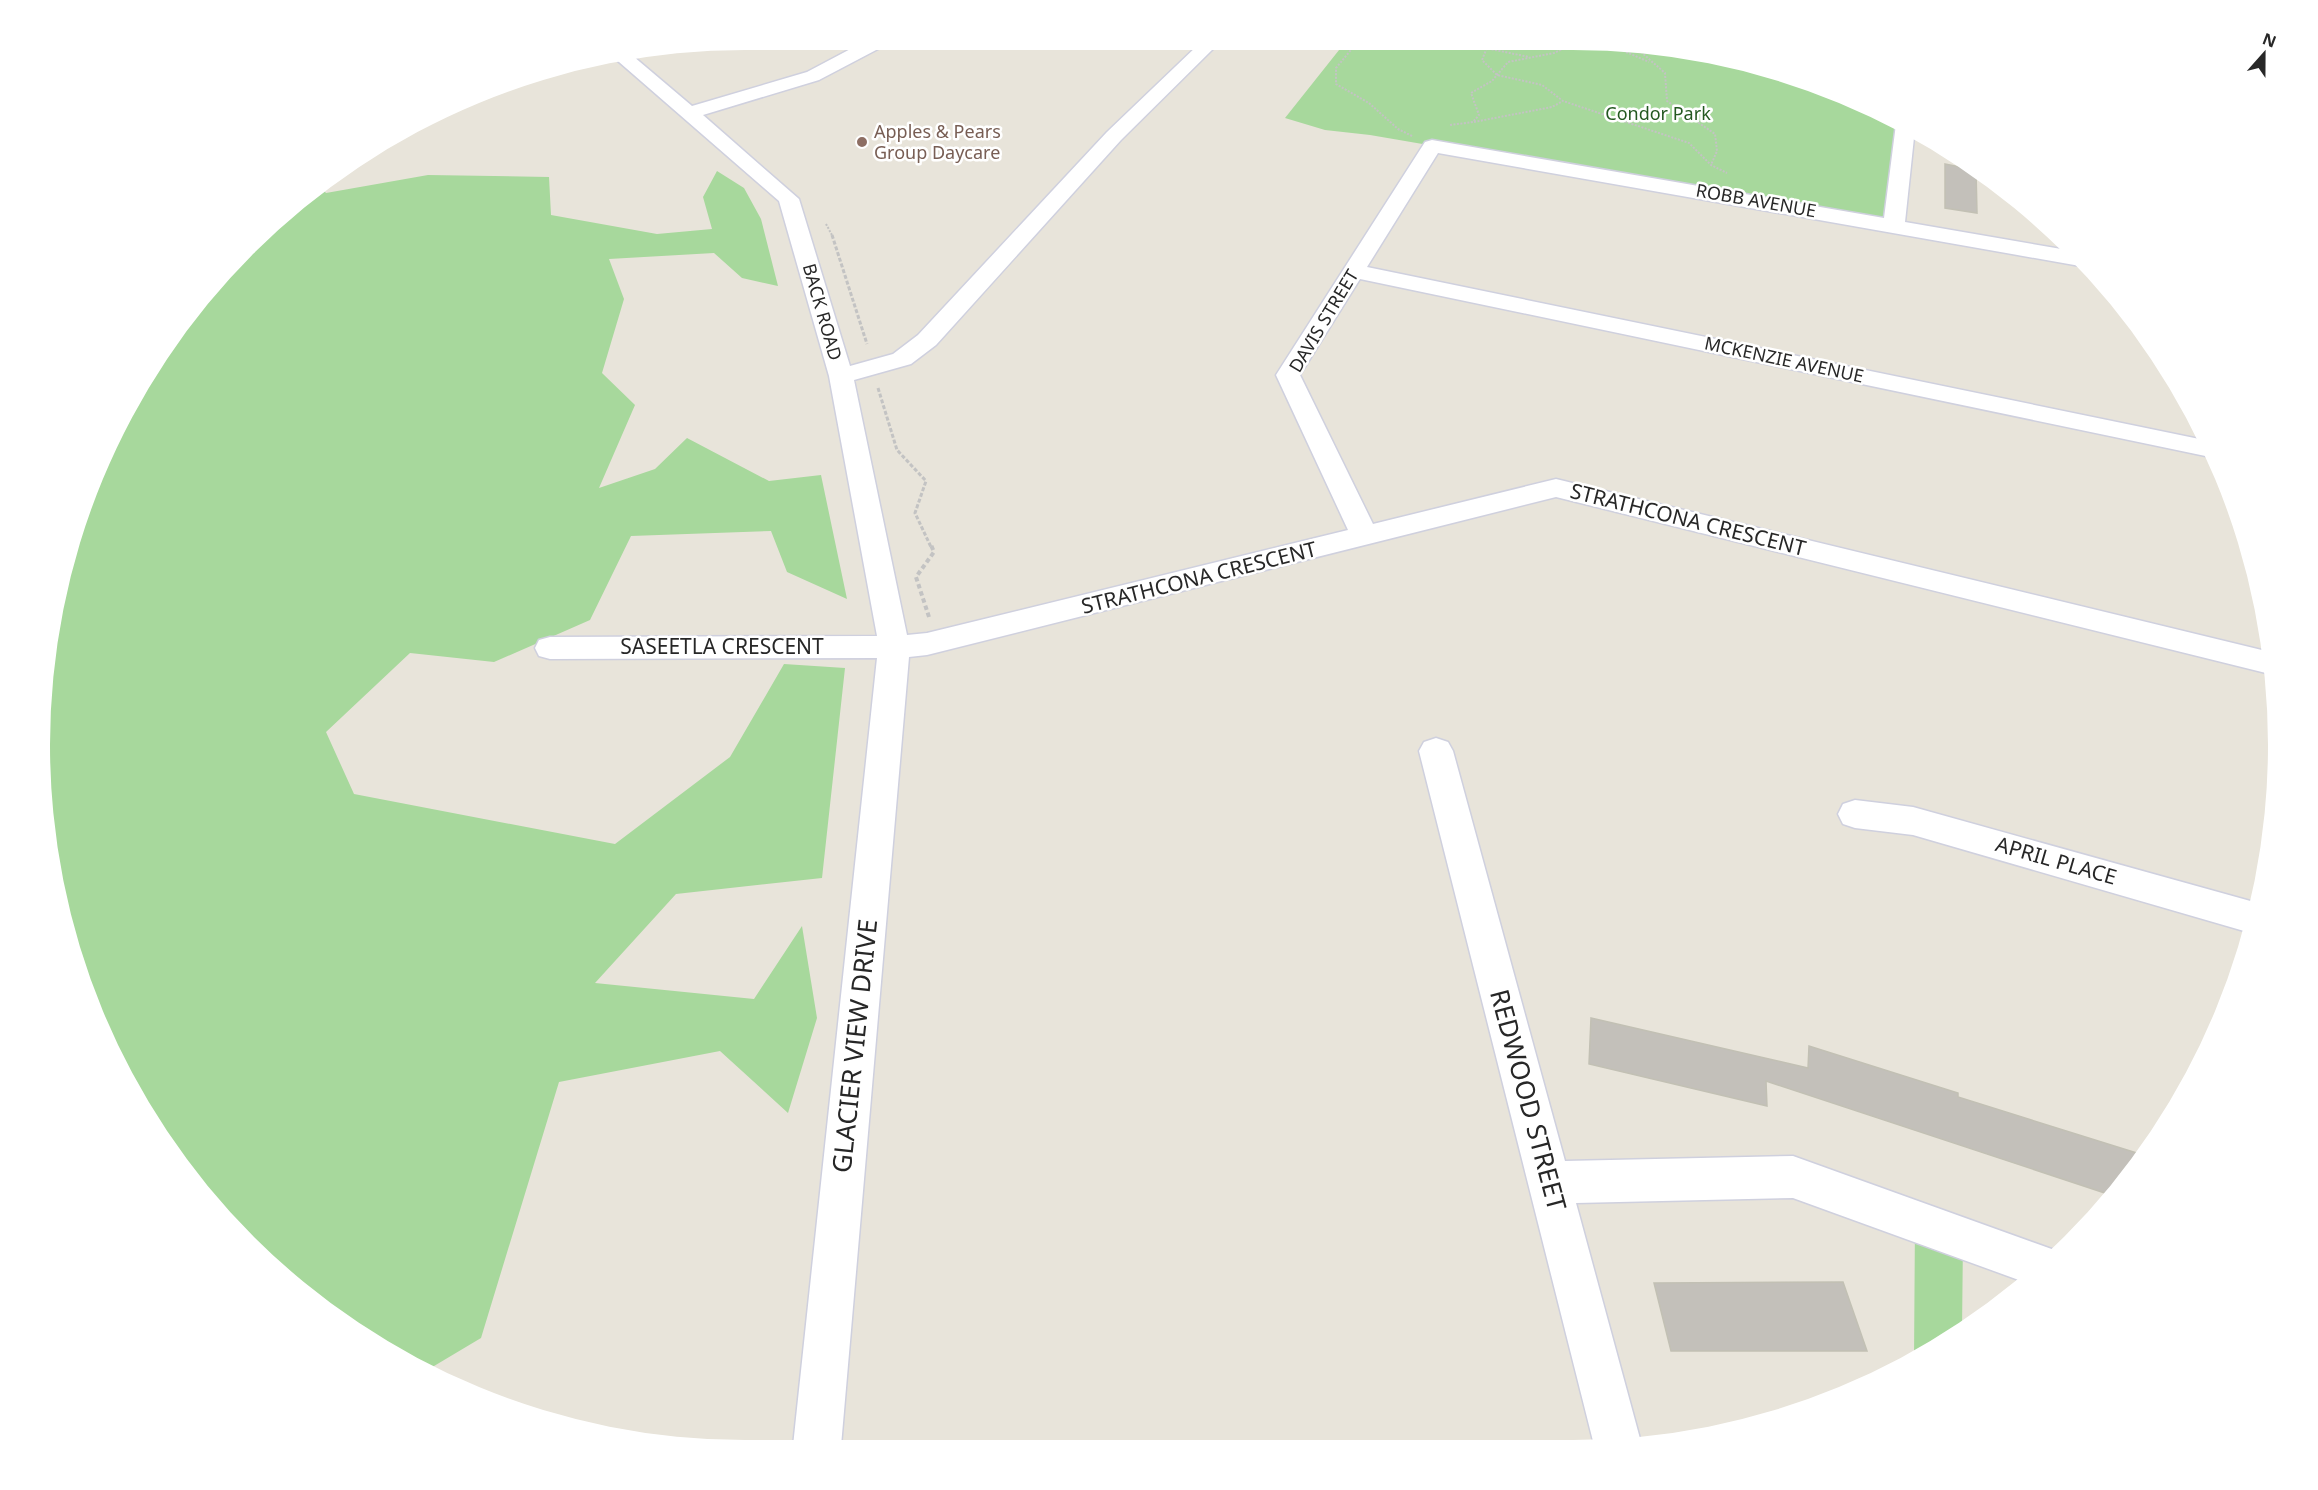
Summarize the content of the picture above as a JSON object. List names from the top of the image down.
{
  "streets": {
    "street": [
      "ROBB AVENUE",
      "BACK ROAD",
      "DAVIS STREET",
      "MCKENZIE AVENUE",
      "STRATHCONA CRESCENT",
      "SASEETLA CRESCENT",
      "APRIL PLACE",
      "GLACIER VIEW DRIVE",
      "REDWOOD STREET"
    ]
  },
  "crossings": [
    ["ROBB AVENUE", "DAVIS STREET"],
    ["BACK ROAD", "STRATHCONA CRESCENT"],
    ["BACK ROAD", "SASEETLA CRESCENT"],
    ["BACK ROAD", "GLACIER VIEW DRIVE"],
    ["DAVIS STREET", "MCKENZIE AVENUE"],
    ["DAVIS STREET", "STRATHCONA CRESCENT"],
    ["STRATHCONA CRESCENT", "SASEETLA CRESCENT"],
    ["STRATHCONA CRESCENT", "GLACIER VIEW DRIVE"],
    ["SASEETLA CRESCENT", "GLACIER VIEW DRIVE"]
  ],
  "parks": ["Condor Park"],
  "places": ["Apples & Pears Group Daycare"],
  "north": "top"
}
